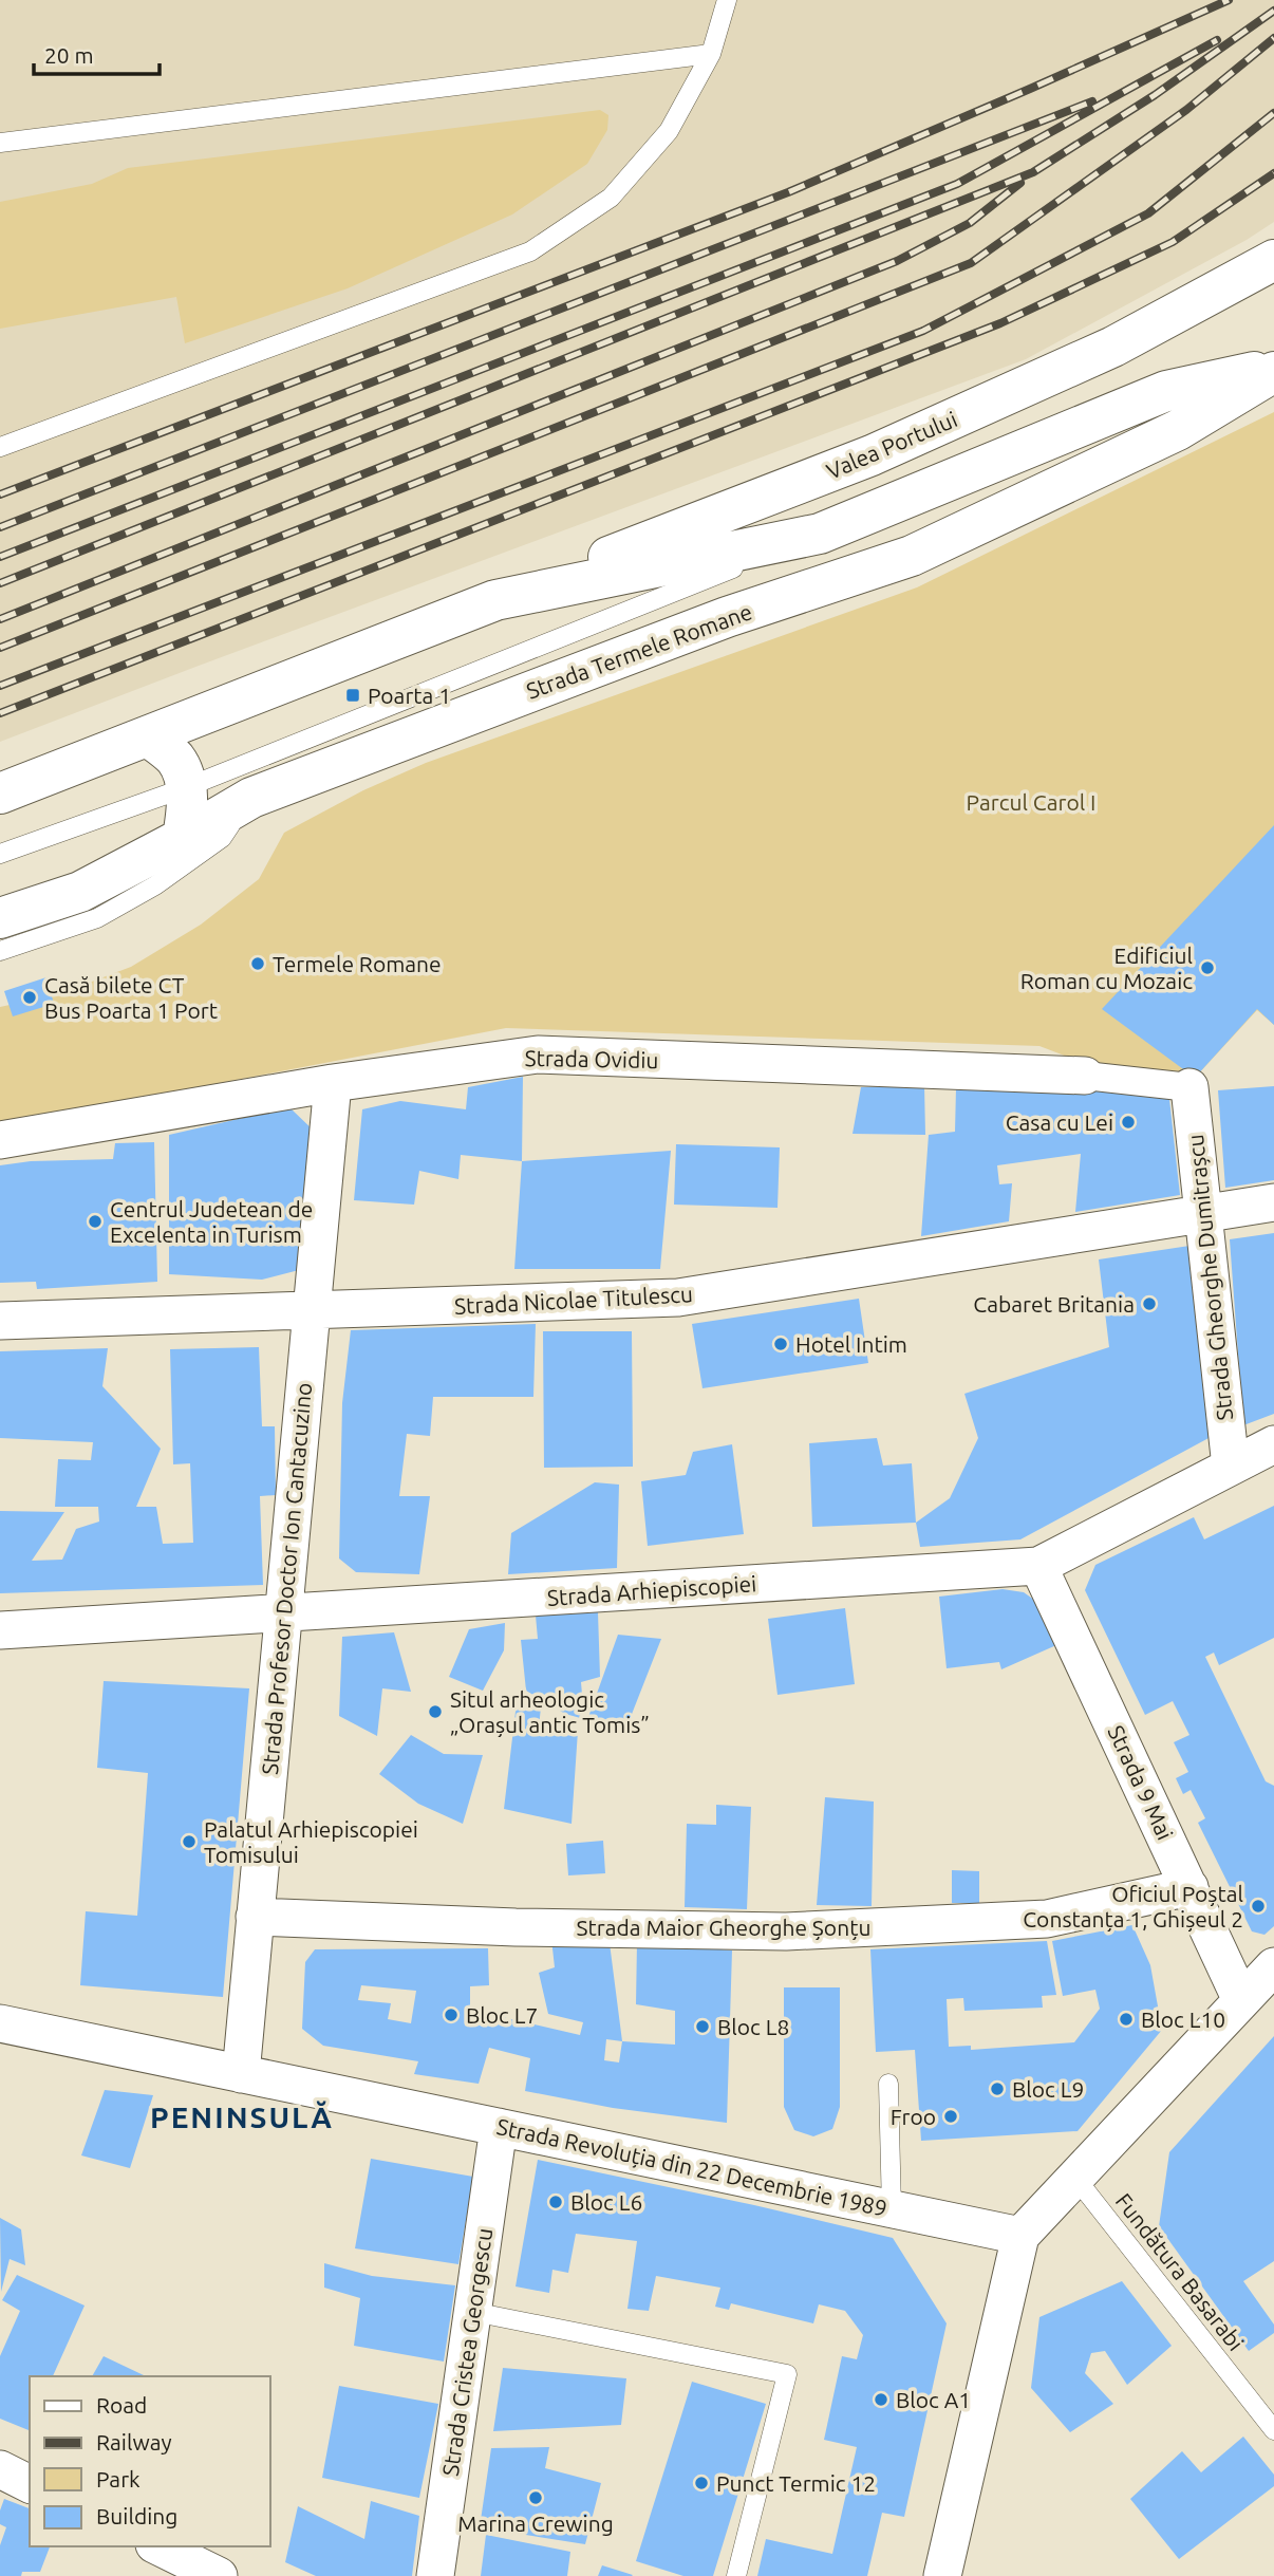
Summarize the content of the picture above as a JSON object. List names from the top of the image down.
{
  "streets": {
    "street": [
      "Valea Portului",
      "Strada Termele Romane",
      "Strada Ovidiu",
      "Strada Gheorghe Dumitrașcu",
      "Strada Nicolae Titulescu",
      "Strada Profesor Doctor Ion Cantacuzino",
      "Strada Arhiepiscopiei",
      "Strada 9 Mai",
      "Strada Maior Gheorghe Șonțu",
      "Strada Revoluția din 22 Decembrie 1989",
      "Strada Cristea Georgescu"
    ],
    "lane": ["Fundătura Basarabi"]
  },
  "crossings": [
    ["Valea Portului", "Strada Termele Romane"],
    ["Strada Ovidiu", "Strada Gheorghe Dumitrașcu"],
    ["Strada Ovidiu", "Strada Profesor Doctor Ion Cantacuzino"],
    ["Strada Gheorghe Dumitrașcu", "Strada Nicolae Titulescu"],
    ["Strada Gheorghe Dumitrașcu", "Strada Arhiepiscopiei"],
    ["Strada Nicolae Titulescu", "Strada Profesor Doctor Ion Cantacuzino"],
    ["Strada Profesor Doctor Ion Cantacuzino", "Strada Arhiepiscopiei"],
    ["Strada Profesor Doctor Ion Cantacuzino", "Strada Maior Gheorghe Șonțu"],
    ["Strada Profesor Doctor Ion Cantacuzino", "Strada Revoluția din 22 Decembrie 1989"],
    ["Strada Arhiepiscopiei", "Strada 9 Mai"],
    ["Strada 9 Mai", "Strada Maior Gheorghe Șonțu"],
    ["Strada Revoluția din 22 Decembrie 1989", "Strada Cristea Georgescu"]
  ],
  "districts": ["PENINSULĂ"],
  "parks": ["Parcul Carol I"],
  "places": {
    "transit": ["Poarta 1"],
    "other": [
      "Termele Romane",
      "Edificiul Roman cu Mozaic",
      "Casă bilete CT Bus Poarta 1 Port",
      "Casa cu Lei",
      "Centrul Judetean de Excelenta in Turism",
      "Cabaret Britania",
      "Hotel Intim",
      "Situl arheologic „Orașul antic Tomis”",
      "Palatul Arhiepiscopiei Tomisului",
      "Oficiul Poștal Constanța 1, Ghișeul 2",
      "Bloc L7",
      "Bloc L10",
      "Bloc L8",
      "Bloc L9",
      "Froo",
      "Bloc L6",
      "Bloc A1",
      "Punct Termic 12",
      "Marina Crewing"
    ]
  },
  "legend": [
    "Road",
    "Railway",
    "Park",
    "Building"
  ],
  "scale_bar": "20 m"
}
